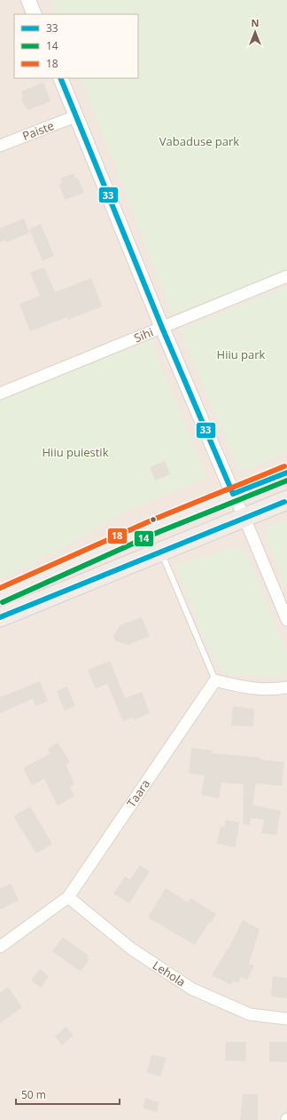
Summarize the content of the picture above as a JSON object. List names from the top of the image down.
{
  "streets": {
    "street": [
      "Paiste",
      "Sihi",
      "Taara",
      "Lehola"
    ]
  },
  "crossings": [
    ["Taara", "Lehola"]
  ],
  "parks": ["Vabaduse park", "Hiiu park", "Hiiu puiestik"],
  "lines": ["transit line 33", "transit line 18", "transit line 14"],
  "legend": ["33", "14", "18"],
  "scale_bar": "50 m",
  "north": "top"
}
